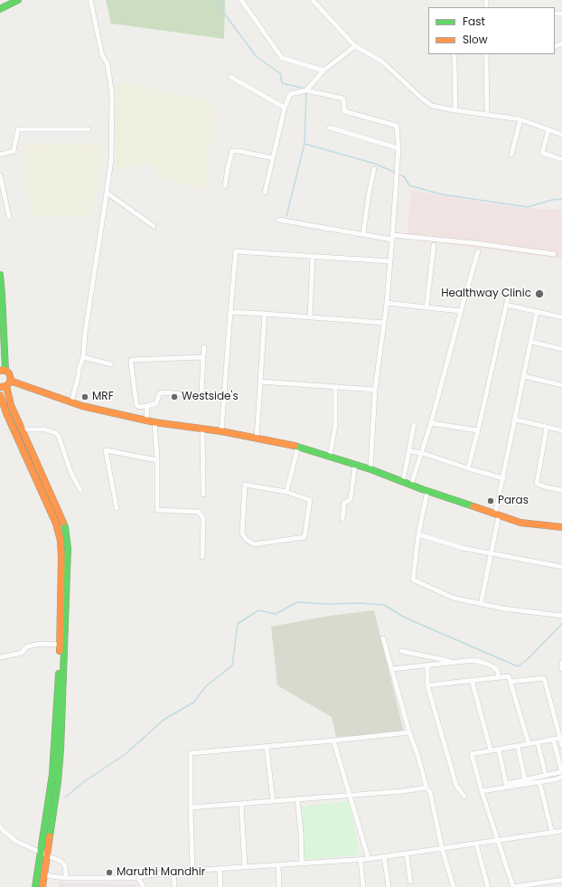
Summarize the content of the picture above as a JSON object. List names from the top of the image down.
{
  "places": [
    "Healthway Clinic",
    "MRF",
    "Westside's",
    "Paras",
    "Maruthi Mandhir"
  ],
  "legend": ["Fast", "Slow"]
}
